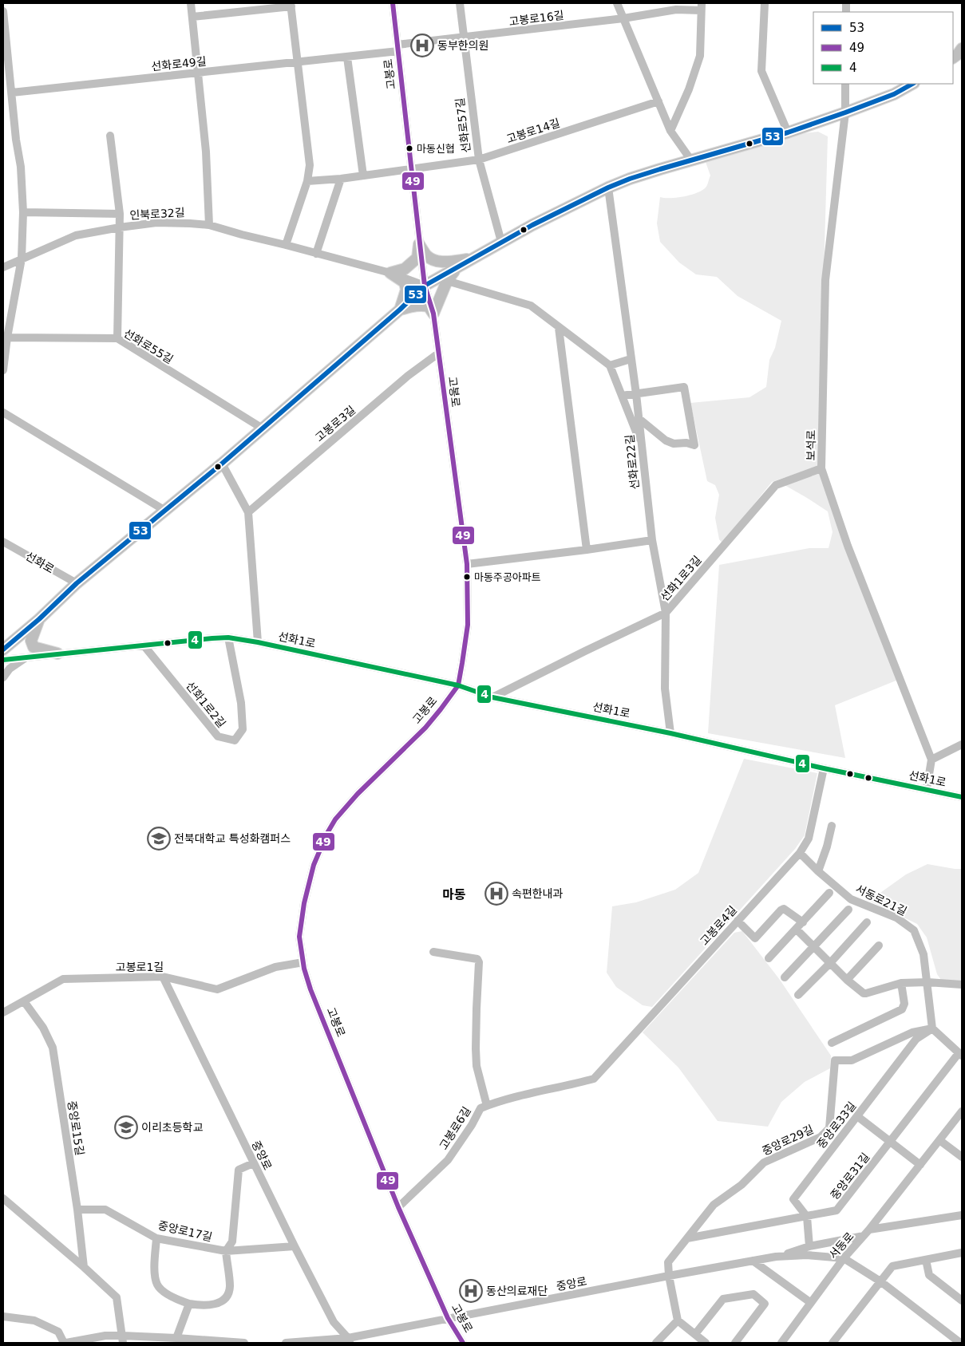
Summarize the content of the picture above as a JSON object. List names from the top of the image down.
{
  "streets": {
    "street": [
      "고봉로16길",
      "선화로49길",
      "고봉로",
      "선화로57길",
      "고봉로14길",
      "인북로32길",
      "선화로55길",
      "고봉로3길",
      "보석로",
      "선화로22길",
      "선화로",
      "선화1로3길",
      "선화1로",
      "선화1로2길",
      "서동로21길",
      "고봉로4길",
      "고봉로1길",
      "중앙로33길",
      "중앙로15길",
      "고봉로6길",
      "중앙로29길",
      "중앙로",
      "중앙로31길",
      "중앙로17길",
      "서동로"
    ]
  },
  "crossings": [
    ["고봉로16길", "선화로49길"],
    ["고봉로16길", "고봉로"],
    ["고봉로16길", "선화로57길"],
    ["선화로49길", "고봉로"],
    ["고봉로", "고봉로14길"],
    ["고봉로", "인북로32길"],
    ["고봉로", "고봉로3길"],
    ["고봉로", "선화1로"],
    ["고봉로", "고봉로1길"],
    ["고봉로", "고봉로6길"],
    ["고봉로", "중앙로"],
    ["선화로57길", "고봉로14길"],
    ["보석로", "선화1로3길"],
    ["선화로22길", "선화1로3길"],
    ["선화로22길", "선화1로"],
    ["선화1로3길", "선화1로"],
    ["선화1로", "선화1로2길"],
    ["선화1로", "고봉로4길"],
    ["서동로21길", "고봉로4길"],
    ["서동로21길", "중앙로33길"],
    ["서동로21길", "중앙로29길"],
    ["고봉로4길", "고봉로6길"],
    ["고봉로1길", "중앙로15길"],
    ["고봉로1길", "중앙로"],
    ["중앙로33길", "중앙로29길"],
    ["중앙로33길", "중앙로31길"],
    ["중앙로15길", "중앙로17길"],
    ["중앙로29길", "중앙로"],
    ["중앙로29길", "중앙로31길"],
    ["중앙로", "중앙로17길"],
    ["중앙로", "서동로"]
  ],
  "districts": ["마동"],
  "places": {
    "hospital": ["동부한의원", "속편한내과", "동산의료재단"],
    "other": ["마동신협", "마동주공아파트"],
    "school or university": ["전북대학교 특성화캠퍼스", "이리초등학교"]
  },
  "lines": ["transit line 49", "transit line 53", "transit line 4"],
  "legend": ["53", "49", "4"]
}
